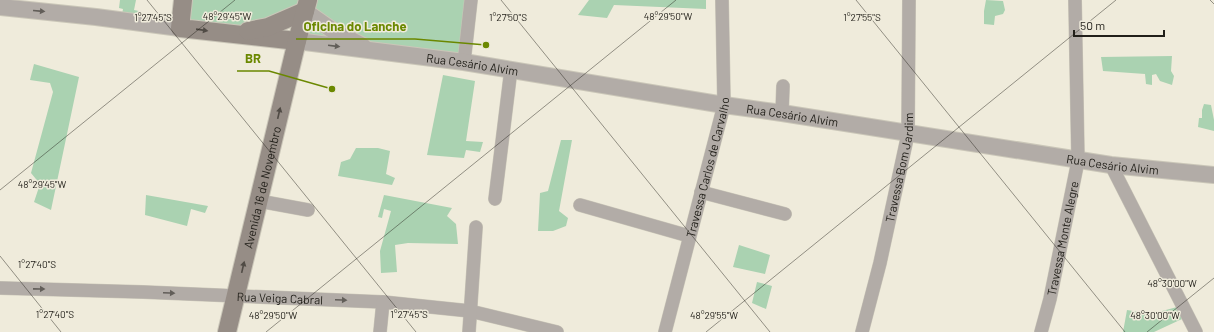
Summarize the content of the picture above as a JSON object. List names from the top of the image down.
{
  "streets": {
    "main road": ["Avenida 16 de Novembro"],
    "street": [
      "Rua Cesário Alvim",
      "Travessa Carlos de Carvalho",
      "Travessa Bom Jardim",
      "Travessa Monte Alegre",
      "Rua Veiga Cabral"
    ]
  },
  "crossings": [
    ["Rua Cesário Alvim", "Travessa Carlos de Carvalho"],
    ["Rua Cesário Alvim", "Travessa Bom Jardim"],
    ["Rua Cesário Alvim", "Avenida 16 de Novembro"],
    ["Rua Cesário Alvim", "Travessa Monte Alegre"],
    ["Avenida 16 de Novembro", "Rua Veiga Cabral"]
  ],
  "one_way": ["Avenida 16 de Novembro", "Rua Veiga Cabral"],
  "places": ["Oficina do Lanche", "BR"],
  "scale_bar": "50 m",
  "coordinates": [
    "48°29'45\"W",
    "48°29'50\"W",
    "1°27'45\"S",
    "1°27'50\"S",
    "1°27'55\"S",
    "1°27'40\"S",
    "48°30'00\"W",
    "48°29'55\"W"
  ]
}
